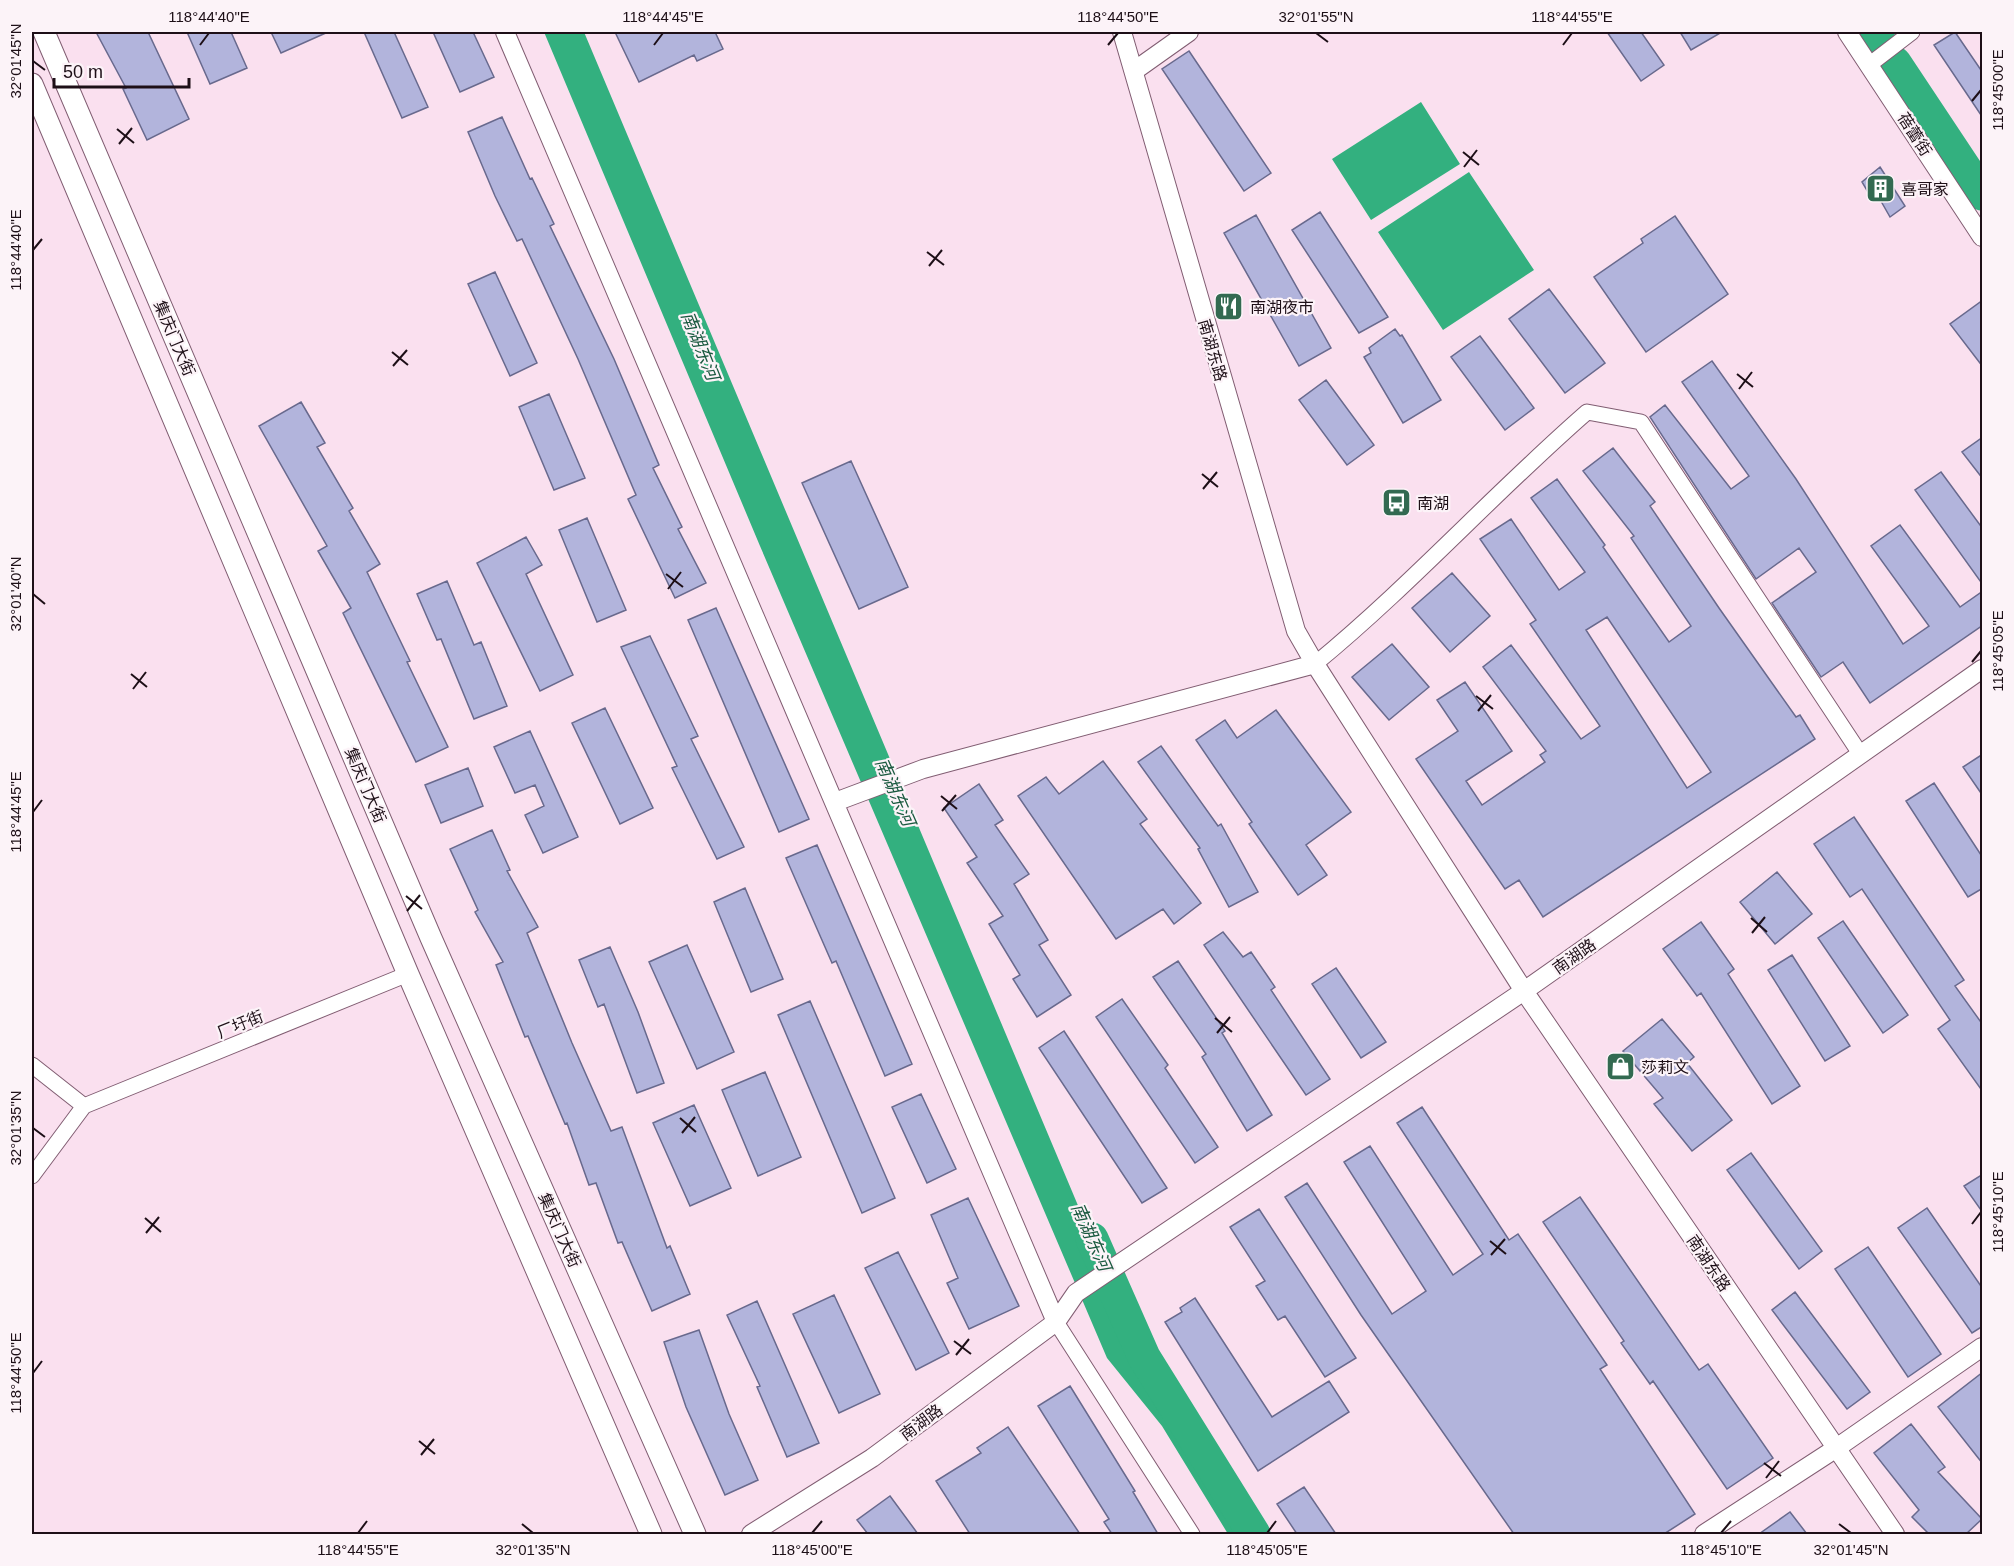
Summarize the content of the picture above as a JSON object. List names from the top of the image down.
{
  "streets": {
    "main road": ["集庆门大街"],
    "street": [
      "蓓蕾街",
      "南湖东路",
      "南湖路",
      "厂圩街"
    ]
  },
  "crossings": [
    ["集庆门大街", "厂圩街"],
    ["南湖东路", "南湖路"]
  ],
  "water": ["南湖东河"],
  "places": {
    "building": ["喜哥家"],
    "restaurant": ["南湖夜市"],
    "bus stop": ["南湖"],
    "shop": ["莎莉文"]
  },
  "scale_bar": "50 m",
  "coordinates": [
    "118°44'40\"E",
    "118°44'45\"E",
    "118°44'50\"E",
    "32°01'55\"N",
    "118°44'55\"E",
    "32°01'45\"N",
    "118°45'00\"E",
    "32°01'40\"N",
    "118°45'05\"E",
    "32°01'35\"N",
    "118°45'10\"E"
  ]
}
